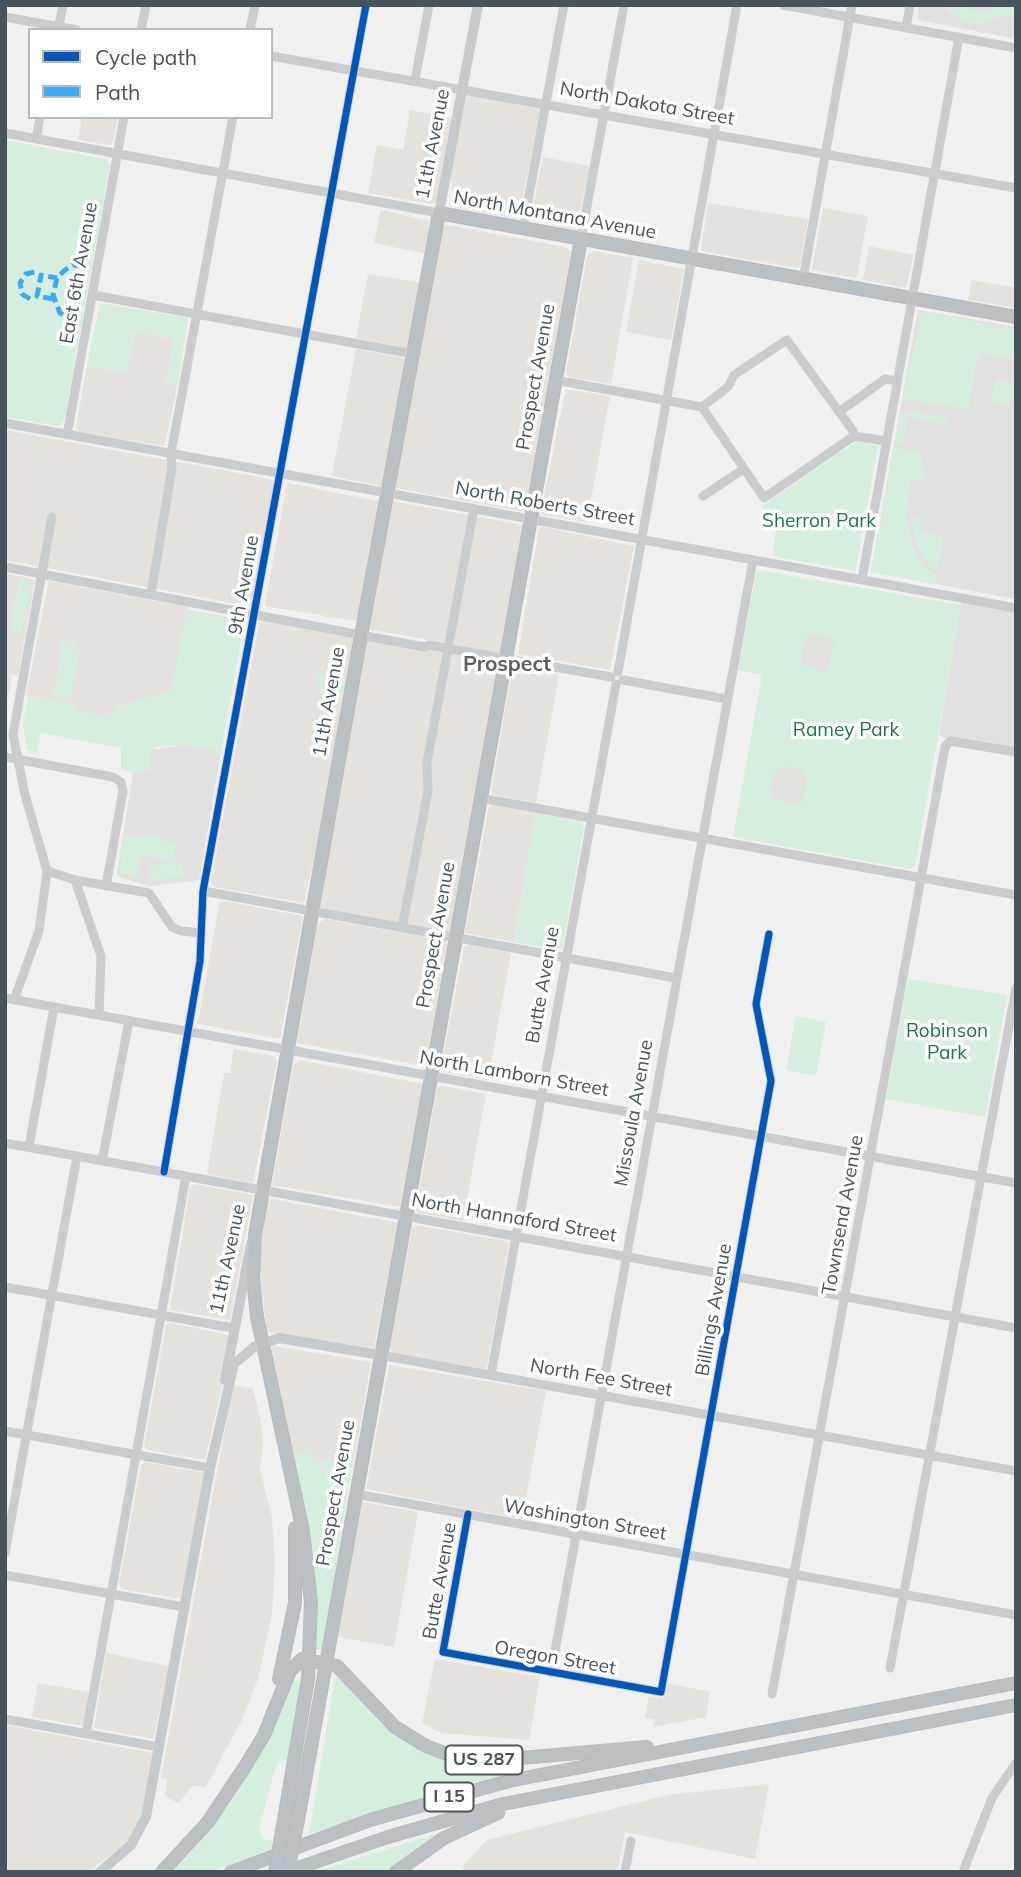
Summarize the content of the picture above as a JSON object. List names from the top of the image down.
{
  "streets": {
    "highway": [
      "11th Avenue",
      "North Montana Avenue",
      "Prospect Avenue",
      "US 287",
      "I 15"
    ],
    "main road": ["North Fee Street"],
    "street": [
      "North Dakota Street",
      "East 6th Avenue",
      "North Roberts Street",
      "9th Avenue",
      "Butte Avenue",
      "North Lamborn Street",
      "Missoula Avenue",
      "Townsend Avenue",
      "North Hannaford Street",
      "Billings Avenue",
      "Washington Street",
      "Oregon Street"
    ]
  },
  "crossings": [
    ["North Dakota Street", "11th Avenue"],
    ["North Dakota Street", "Prospect Avenue"],
    ["North Dakota Street", "9th Avenue"],
    ["North Dakota Street", "Butte Avenue"],
    ["11th Avenue", "North Montana Avenue"],
    ["11th Avenue", "Prospect Avenue"],
    ["11th Avenue", "North Roberts Street"],
    ["11th Avenue", "North Lamborn Street"],
    ["11th Avenue", "North Hannaford Street"],
    ["11th Avenue", "North Fee Street"],
    ["North Montana Avenue", "East 6th Avenue"],
    ["North Montana Avenue", "Prospect Avenue"],
    ["North Montana Avenue", "9th Avenue"],
    ["North Montana Avenue", "Butte Avenue"],
    ["East 6th Avenue", "North Roberts Street"],
    ["Prospect Avenue", "North Roberts Street"],
    ["Prospect Avenue", "North Lamborn Street"],
    ["Prospect Avenue", "North Hannaford Street"],
    ["Prospect Avenue", "North Fee Street"],
    ["Prospect Avenue", "Washington Street"],
    ["Prospect Avenue", "US 287"],
    ["Prospect Avenue", "I 15"],
    ["North Roberts Street", "9th Avenue"],
    ["North Roberts Street", "Butte Avenue"],
    ["North Roberts Street", "Missoula Avenue"],
    ["9th Avenue", "North Lamborn Street"],
    ["9th Avenue", "North Hannaford Street"],
    ["Butte Avenue", "North Lamborn Street"],
    ["Butte Avenue", "North Hannaford Street"],
    ["Butte Avenue", "North Fee Street"],
    ["Butte Avenue", "Washington Street"],
    ["Butte Avenue", "Oregon Street"],
    ["North Lamborn Street", "Missoula Avenue"],
    ["North Lamborn Street", "Townsend Avenue"],
    ["North Lamborn Street", "Billings Avenue"],
    ["Missoula Avenue", "North Hannaford Street"],
    ["Missoula Avenue", "North Fee Street"],
    ["Missoula Avenue", "Washington Street"],
    ["Missoula Avenue", "Oregon Street"],
    ["Townsend Avenue", "North Hannaford Street"],
    ["Townsend Avenue", "North Fee Street"],
    ["Townsend Avenue", "Washington Street"],
    ["North Hannaford Street", "Billings Avenue"],
    ["Billings Avenue", "North Fee Street"],
    ["Billings Avenue", "Washington Street"],
    ["Billings Avenue", "Oregon Street"],
    ["US 287", "I 15"]
  ],
  "districts": ["Prospect"],
  "parks": ["Sherron Park", "Ramey Park", "Robinson Park"],
  "legend": ["Cycle path", "Path"]
}
